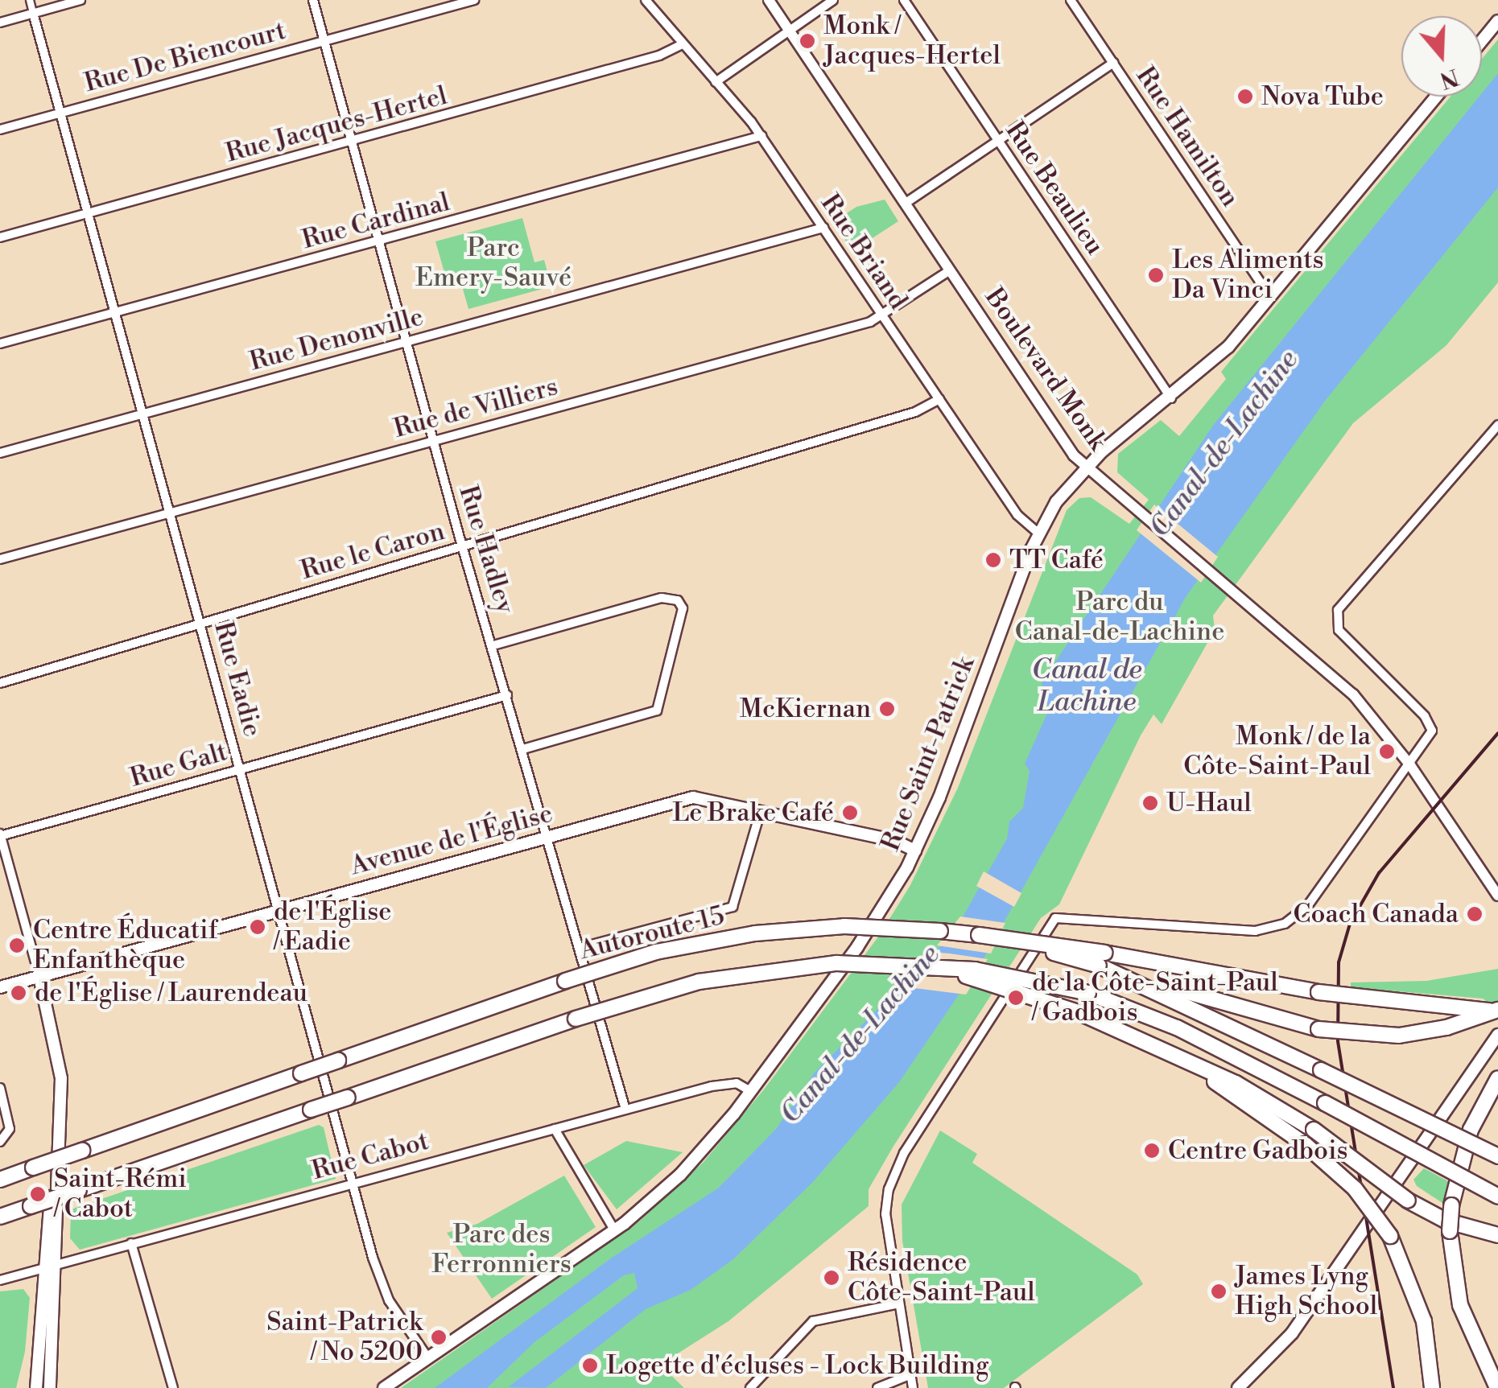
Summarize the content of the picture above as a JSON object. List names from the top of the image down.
{
  "streets": {
    "highway": ["Autoroute 15"],
    "main road": ["Rue Saint-Patrick", "Avenue de l'Église"],
    "street": [
      "Rue De Biencourt",
      "Rue Jacques-Hertel",
      "Rue Hamilton",
      "Rue Beaulieu",
      "Rue Cardinal",
      "Rue Briand",
      "Rue Denonville",
      "Boulevard Monk",
      "Rue de Villiers",
      "Rue Hadley",
      "Rue le Caron",
      "Rue Eadie",
      "Rue Galt",
      "Rue Cabot"
    ]
  },
  "crossings": [
    ["Rue De Biencourt", "Rue Hadley"],
    ["Rue De Biencourt", "Rue Eadie"],
    ["Rue Jacques-Hertel", "Rue Briand"],
    ["Rue Jacques-Hertel", "Rue Hadley"],
    ["Rue Jacques-Hertel", "Rue Eadie"],
    ["Rue Hamilton", "Rue Saint-Patrick"],
    ["Rue Beaulieu", "Rue Saint-Patrick"],
    ["Rue Cardinal", "Rue Briand"],
    ["Rue Cardinal", "Rue Hadley"],
    ["Rue Cardinal", "Rue Eadie"],
    ["Rue Briand", "Rue Denonville"],
    ["Rue Briand", "Rue de Villiers"],
    ["Rue Briand", "Rue le Caron"],
    ["Rue Briand", "Rue Saint-Patrick"],
    ["Rue Denonville", "Rue Hadley"],
    ["Rue Denonville", "Rue Eadie"],
    ["Boulevard Monk", "Rue de Villiers"],
    ["Boulevard Monk", "Rue Saint-Patrick"],
    ["Rue de Villiers", "Rue Hadley"],
    ["Rue de Villiers", "Rue Eadie"],
    ["Rue Hadley", "Rue le Caron"],
    ["Rue Hadley", "Rue Galt"],
    ["Rue Hadley", "Avenue de l'Église"],
    ["Rue Hadley", "Rue Cabot"],
    ["Rue le Caron", "Rue Eadie"],
    ["Rue Eadie", "Rue Saint-Patrick"],
    ["Rue Eadie", "Rue Galt"],
    ["Rue Eadie", "Avenue de l'Église"],
    ["Rue Eadie", "Rue Cabot"],
    ["Rue Saint-Patrick", "Avenue de l'Église"],
    ["Rue Saint-Patrick", "Rue Cabot"]
  ],
  "water": ["Canal-de-Lachine", "Canal de Lachine"],
  "parks": ["Parc Emery-Sauvé", "Parc du Canal-de-Lachine", "Parc des Ferronniers"],
  "places": [
    "Monk / Jacques-Hertel",
    "Nova Tube",
    "Les Aliments Da Vinci",
    "TT Café",
    "McKiernan",
    "Monk / de la Côte-Saint-Paul",
    "U-Haul",
    "Le Brake Café",
    "Coach Canada",
    "de l'Église / Eadie",
    "Centre Éducatif Enfanthèque",
    "de l'Église / Laurendeau",
    "de la Côte-Saint-Paul / Gadbois",
    "Centre Gadbois",
    "Saint-Rémi / Cabot",
    "Résidence Côte-Saint-Paul",
    "James Lyng High School",
    "Saint-Patrick / No 5200",
    "Logette d'écluses - Lock Building"
  ],
  "north": "bottom"
}
